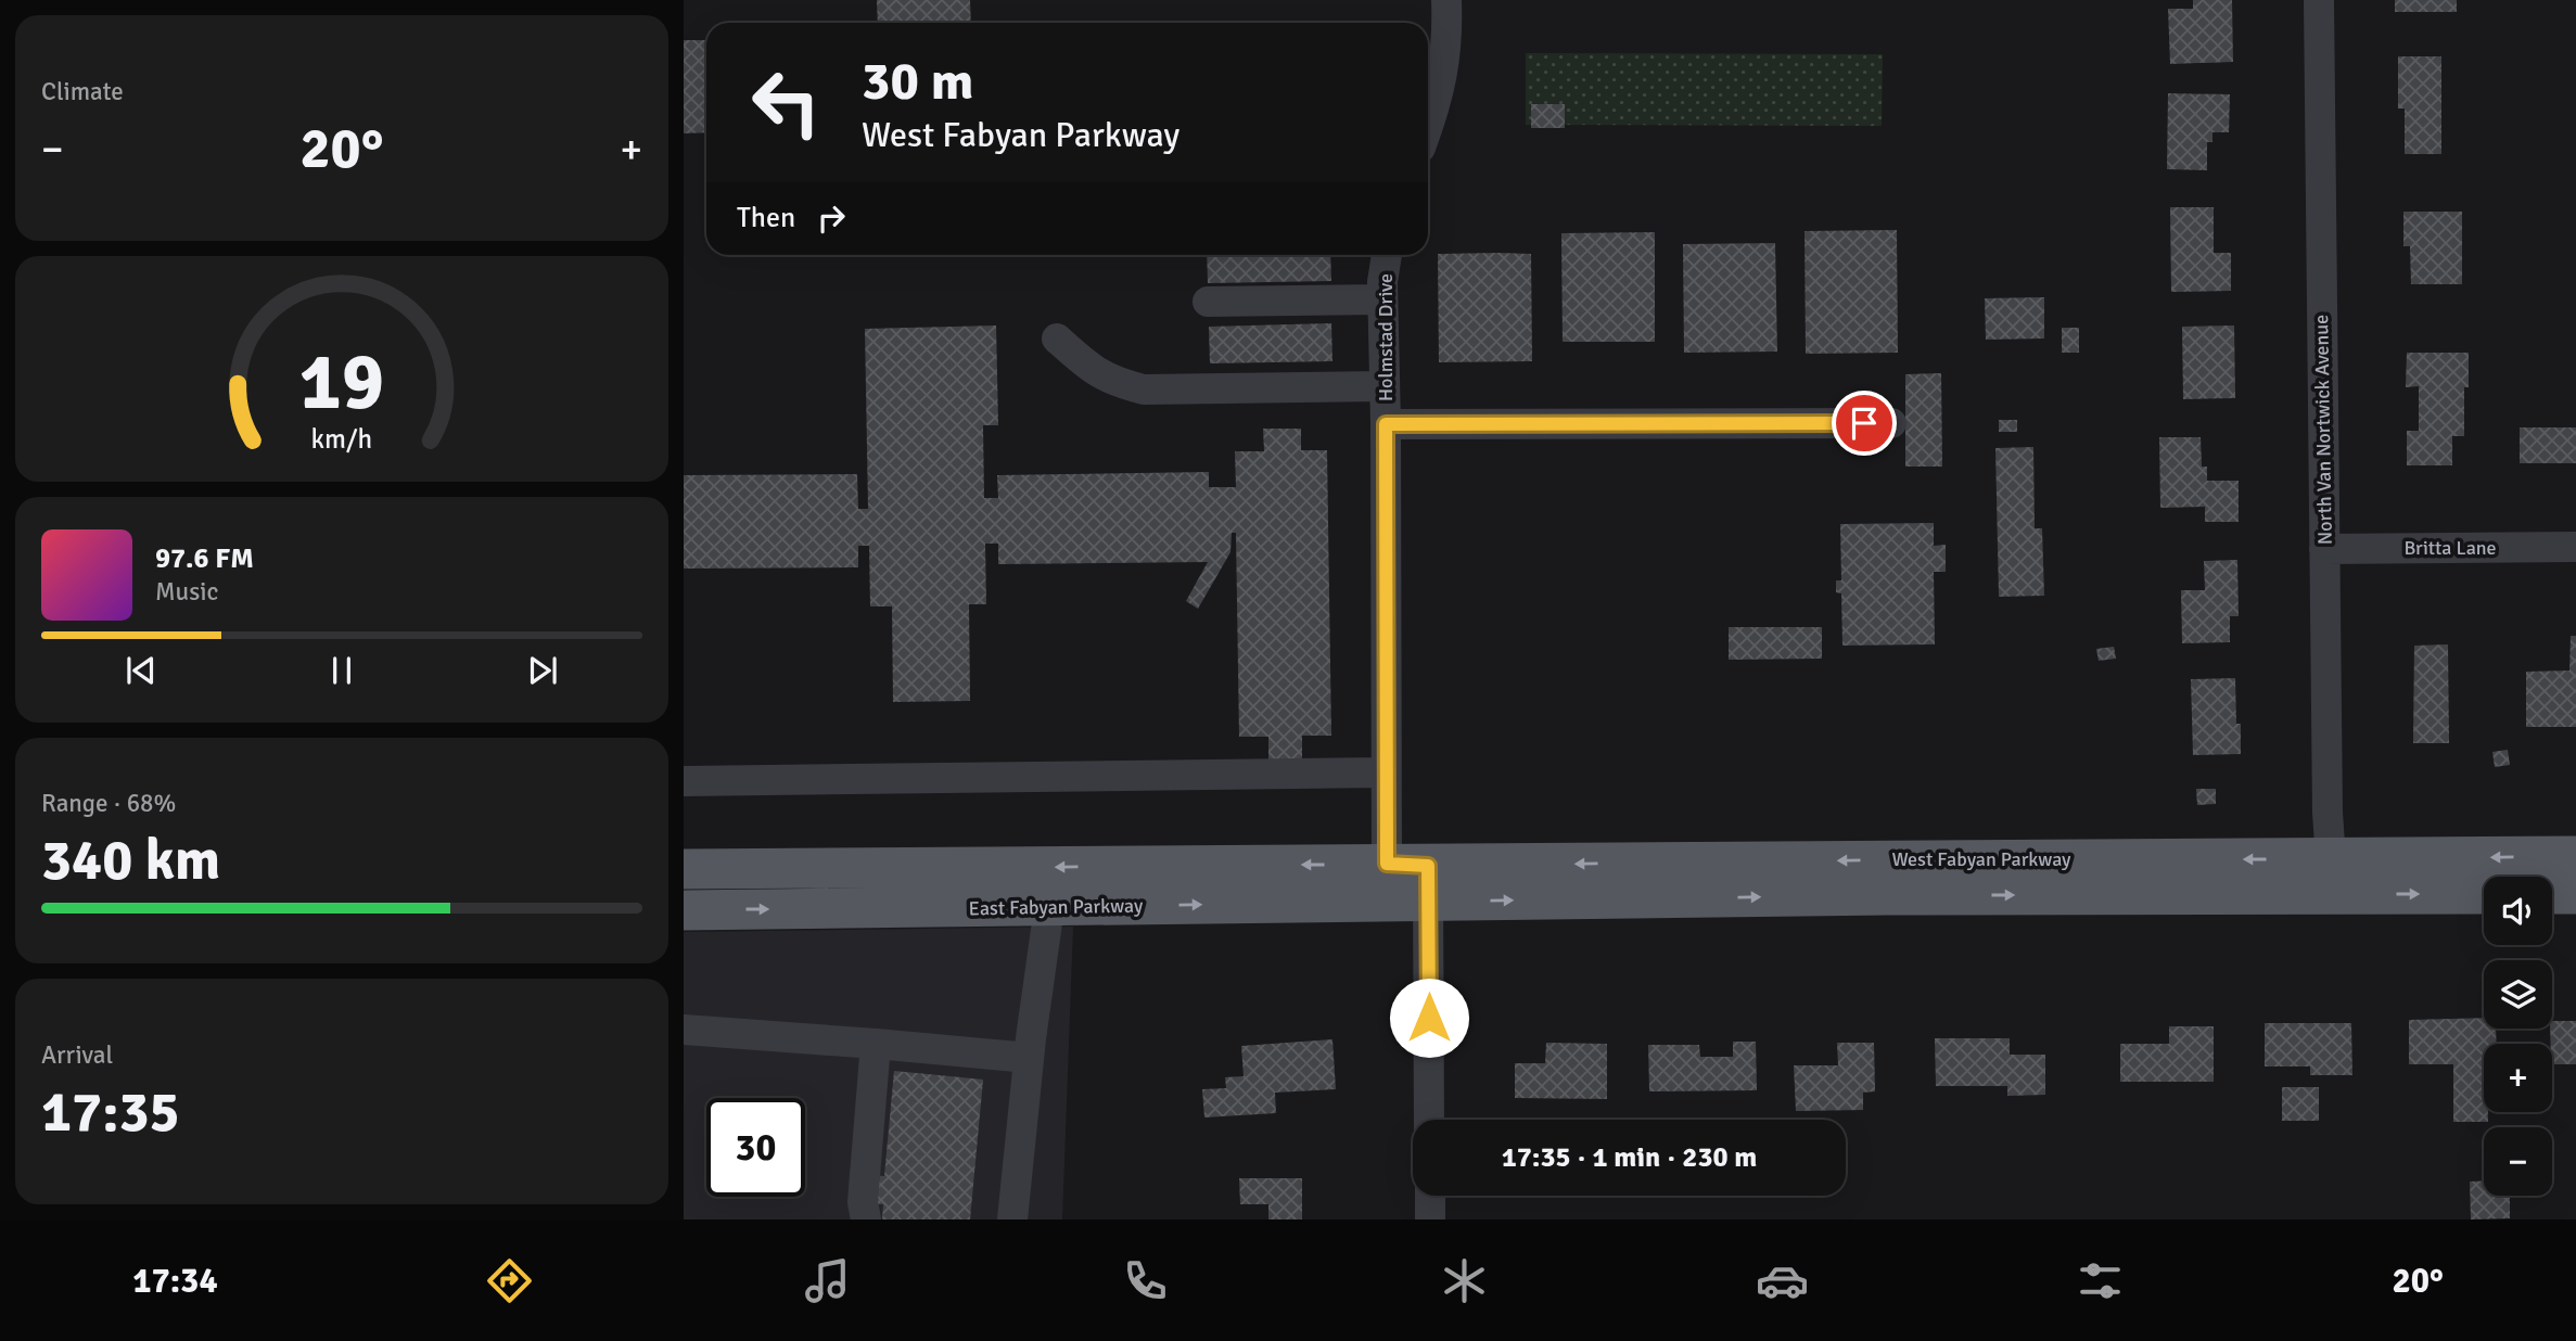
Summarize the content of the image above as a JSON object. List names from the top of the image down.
{
  "streets": {
    "main road": ["West Fabyan Parkway", "East Fabyan Parkway"],
    "street": ["Holmstad Drive", "North Van Nortwick Avenue", "Britta Lane"]
  },
  "crossings": [
    ["North Van Nortwick Avenue", "Britta Lane"],
    ["North Van Nortwick Avenue", "West Fabyan Parkway"],
    ["West Fabyan Parkway", "East Fabyan Parkway"]
  ],
  "page": {
    "tile": [
      "Climate",
      ["Range · 68%", "340 km"],
      ["Arrival", "17:35"]
    ],
    "turn": ["30 m", "West Fabyan Parkway"],
    "heat": ["−", "20°", "+"],
    "then": "Then",
    "song": ["97.6 FM", "Music"],
    "map_buttons": ["+", "−"],
    "limit": "30",
    "trip": "17:35 · 1 min · 230 m",
    "tabs": ["17:34", "20°"],
    "gauge": ["19", "km/h"]
  }
}
